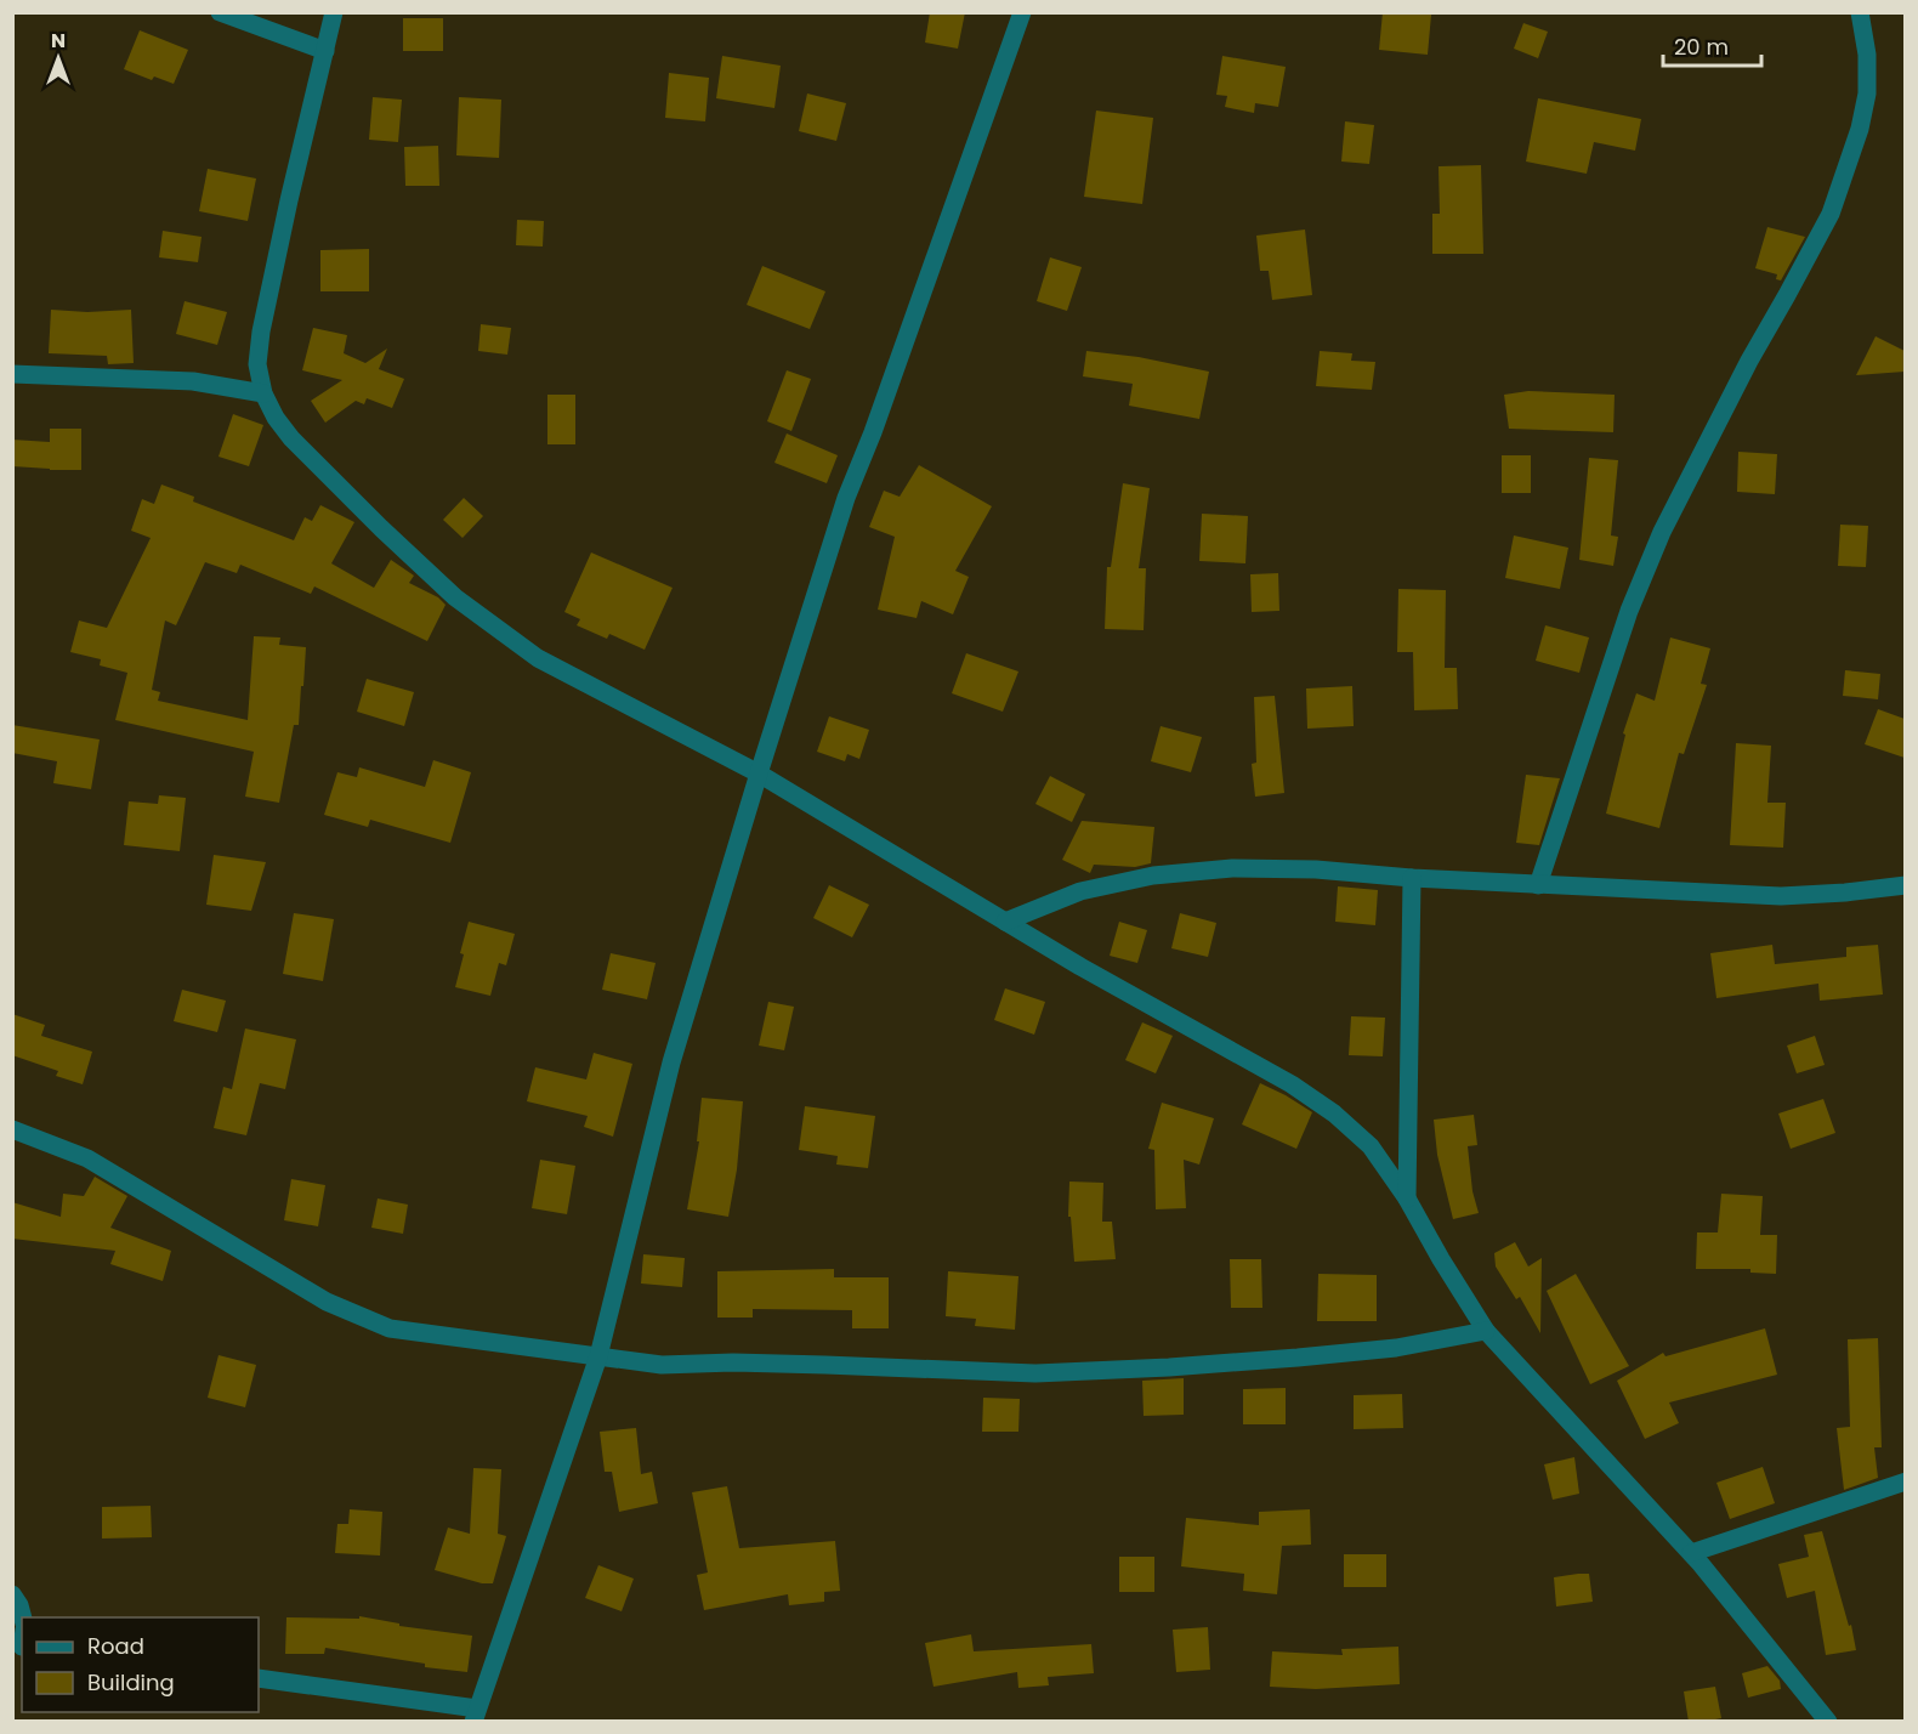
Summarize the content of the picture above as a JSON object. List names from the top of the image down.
{
  "legend": ["Road", "Building"],
  "scale_bar": "20 m",
  "north": "top"
}
